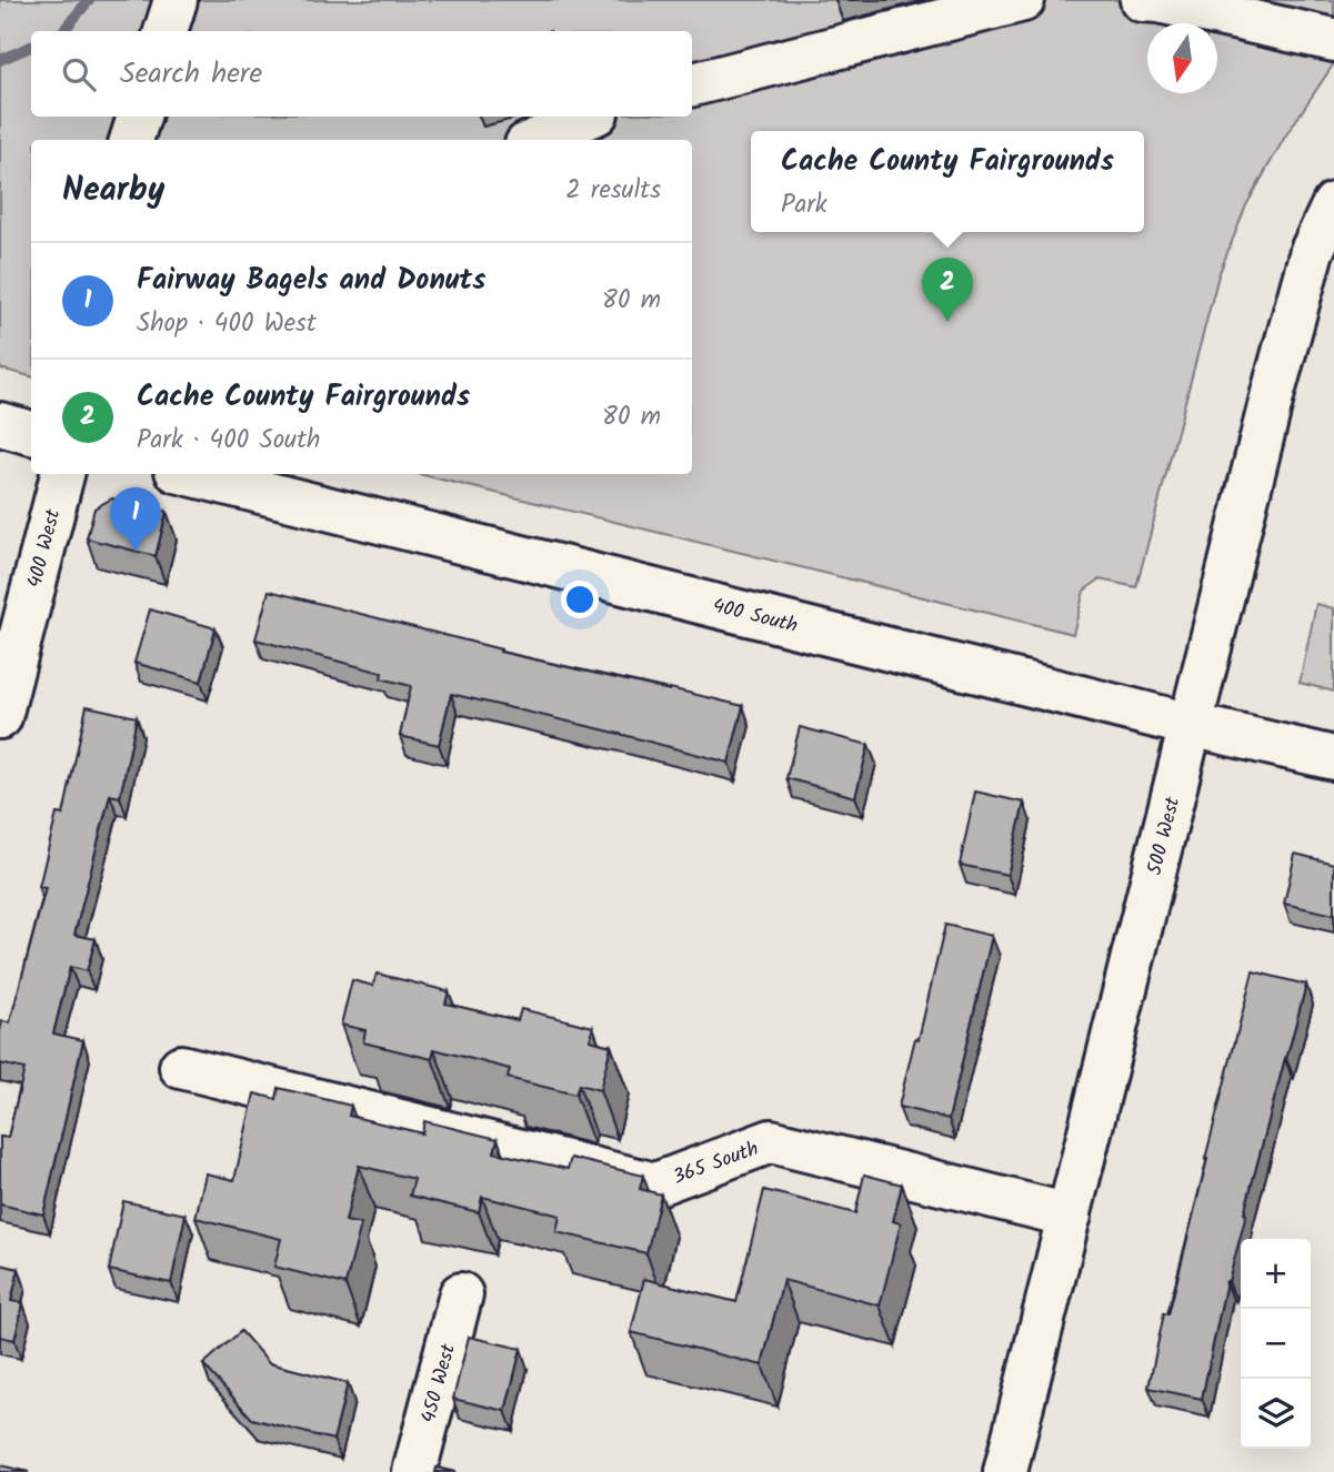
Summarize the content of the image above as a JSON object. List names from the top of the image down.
{
  "streets": {
    "street": [
      "400 West",
      "400 South",
      "500 West",
      "365 South",
      "450 West"
    ]
  },
  "crossings": [
    ["400 South", "500 West"],
    ["500 West", "365 South"]
  ],
  "north": "bottom",
  "page": {
    "search": "Search here",
    "popup": ["Cache County Fairgrounds", "Park"],
    "heading": ["Nearby", "2 results"],
    "list": [
      {
        "mark": "1",
        "name": "Fairway Bagels and Donuts",
        "note": "Shop · 400 West",
        "value": "80 m"
      },
      {
        "mark": "2",
        "name": "Cache County Fairgrounds",
        "note": "Park · 400 South",
        "value": "80 m"
      }
    ],
    "pins": ["2", "1"],
    "map_buttons": ["+", "−"]
  }
}
